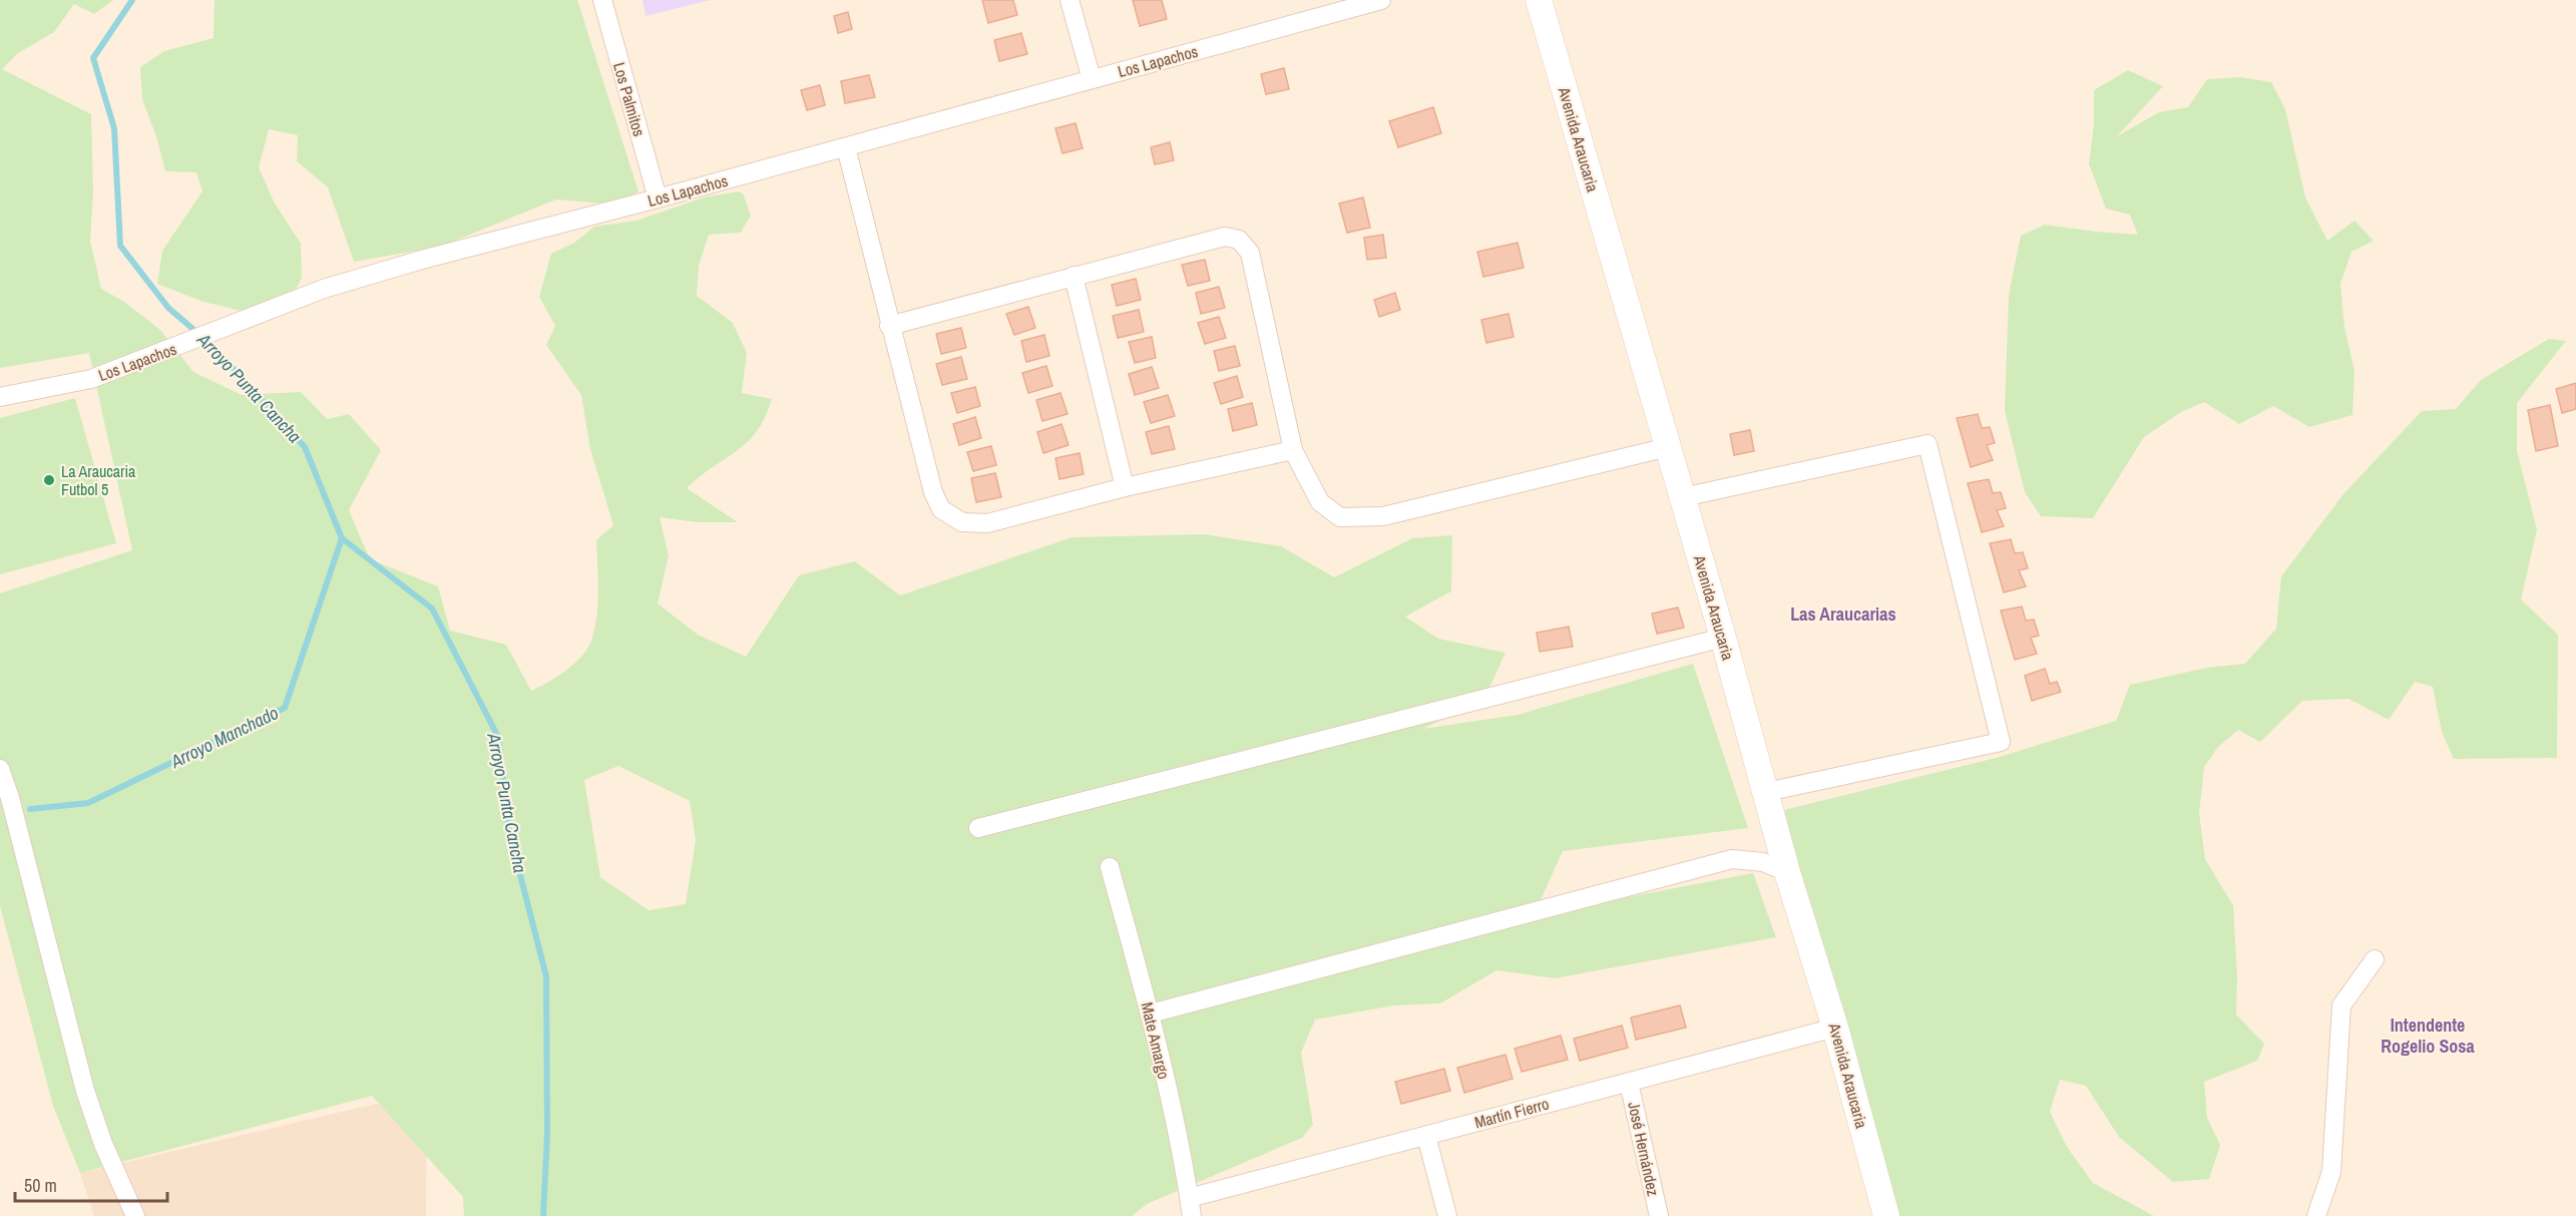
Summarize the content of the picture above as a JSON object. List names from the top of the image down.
{
  "streets": {
    "main road": ["Avenida Araucaria"],
    "street": [
      "Los Lapachos",
      "Los Palmitos",
      "Mate Amargo",
      "Martín Fierro",
      "José Hernández"
    ]
  },
  "crossings": [
    ["Los Lapachos", "Los Palmitos"],
    ["Avenida Araucaria", "Martín Fierro"],
    ["Mate Amargo", "Martín Fierro"],
    ["Martín Fierro", "José Hernández"]
  ],
  "districts": ["Las Araucarias", "Intendente Rogelio Sosa"],
  "water": ["Arroyo Punta Cancha", "Arroyo Manchado"],
  "places": ["La Araucaria Futbol 5"],
  "scale_bar": "50 m"
}
